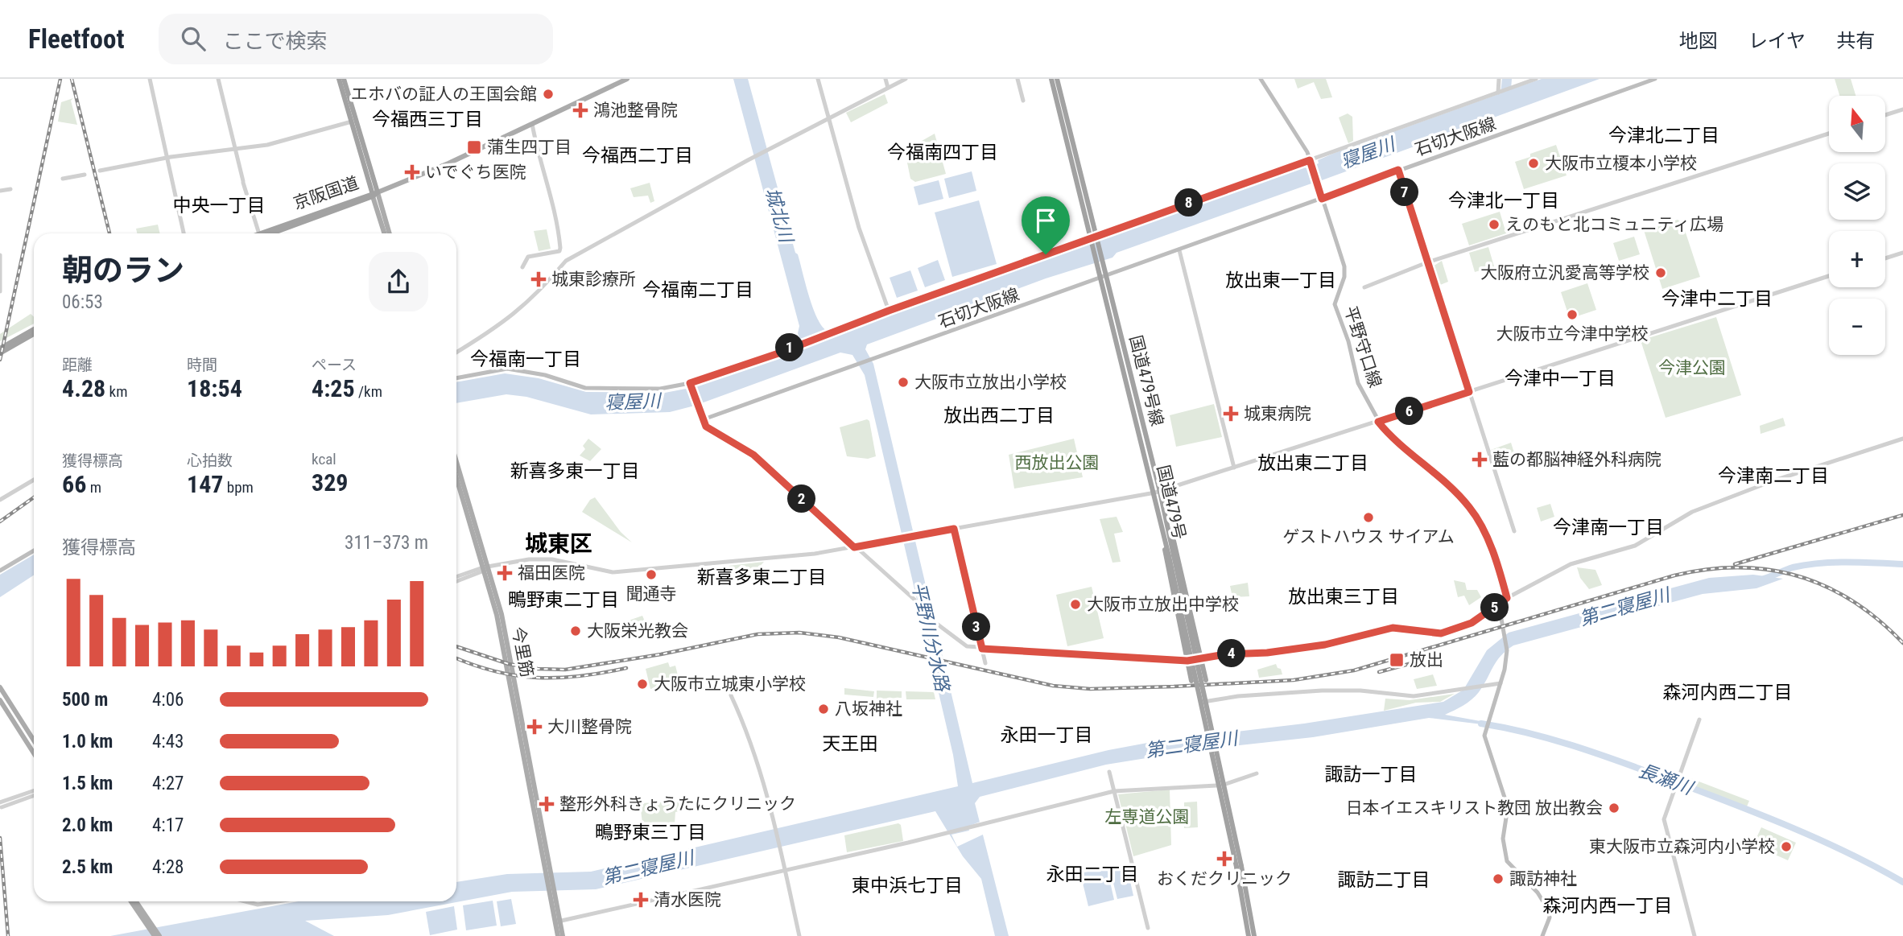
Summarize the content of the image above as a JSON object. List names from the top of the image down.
{
  "streets": {
    "highway": ["京阪国道", "国道479号線", "国道479号"],
    "main road": ["石切大阪線", "平野守口線", "今里筋"]
  },
  "crossings": [
    ["石切大阪線", "平野守口線"],
    ["石切大阪線", "国道479号線"],
    ["国道479号線", "国道479号"]
  ],
  "districts": [
    "今福西三丁目",
    "今津北二丁目",
    "今福南四丁目",
    "今福西二丁目",
    "今津北一丁目",
    "中央一丁目",
    "放出東一丁目",
    "今福南二丁目",
    "今津中二丁目",
    "今福南一丁目",
    "今津中一丁目",
    "放出西二丁目",
    "放出東二丁目",
    "新喜多東一丁目",
    "今津南二丁目",
    "今津南一丁目",
    "城東区",
    "新喜多東二丁目",
    "放出東三丁目",
    "鴫野東二丁目",
    "森河内西二丁目",
    "永田一丁目",
    "天王田",
    "諏訪一丁目",
    "鴫野東三丁目",
    "永田二丁目",
    "諏訪二丁目",
    "東中浜七丁目",
    "森河内西一丁目"
  ],
  "water": [
    "寝屋川",
    "城北川",
    "第二寝屋川",
    "平野川分水路",
    "長瀬川"
  ],
  "parks": ["今津公園", "西放出公園", "左専道公園"],
  "places": {
    "other": [
      "エホバの証人の王国会館",
      "大阪市立榎本小学校",
      "えのもと北コミュニティ広場",
      "大阪府立汎愛高等学校",
      "大阪市立今津中学校",
      "大阪市立放出小学校",
      "ゲストハウス サイアム",
      "聞通寺",
      "大阪市立放出中学校",
      "大阪栄光教会",
      "大阪市立城東小学校",
      "八坂神社",
      "日本イエスキリスト教団 放出教会",
      "東大阪市立森河内小学校",
      "諏訪神社"
    ],
    "health": [
      "鴻池整骨院",
      "いでぐち医院",
      "城東診療所",
      "城東病院",
      "藍の都脳神経外科病院",
      "福田医院",
      "大川整骨院",
      "整形外科きょうたにクリニック",
      "おくだクリニック",
      "清水医院"
    ],
    "transit": ["蒲生四丁目", "放出"]
  },
  "north": "top",
  "page": {
    "header": "Fleetfoot",
    "search": "ここで検索",
    "nav": ["地図", "レイヤ", "共有"],
    "map_buttons": ["+", "−"],
    "pins": [
      "7",
      "8",
      "1",
      "6",
      "2",
      "5",
      "3",
      "4"
    ],
    "heading": ["朝のラン", "06:53"],
    "stats": [
      ["距離", "4.28 km"],
      ["時間", "18:54"],
      ["ペース", "4:25 /km"],
      ["獲得標高", "66 m"],
      ["心拍数", "147 bpm"],
      ["kcal", "329"]
    ],
    "chart": ["獲得標高", "311–373 m"],
    "list": [
      {
        "name": "500 m",
        "note": "4:06"
      },
      {
        "name": "1.0 km",
        "note": "4:43"
      },
      {
        "name": "1.5 km",
        "note": "4:27"
      },
      {
        "name": "2.0 km",
        "note": "4:17"
      },
      {
        "name": "2.5 km",
        "note": "4:28"
      }
    ]
  }
}
